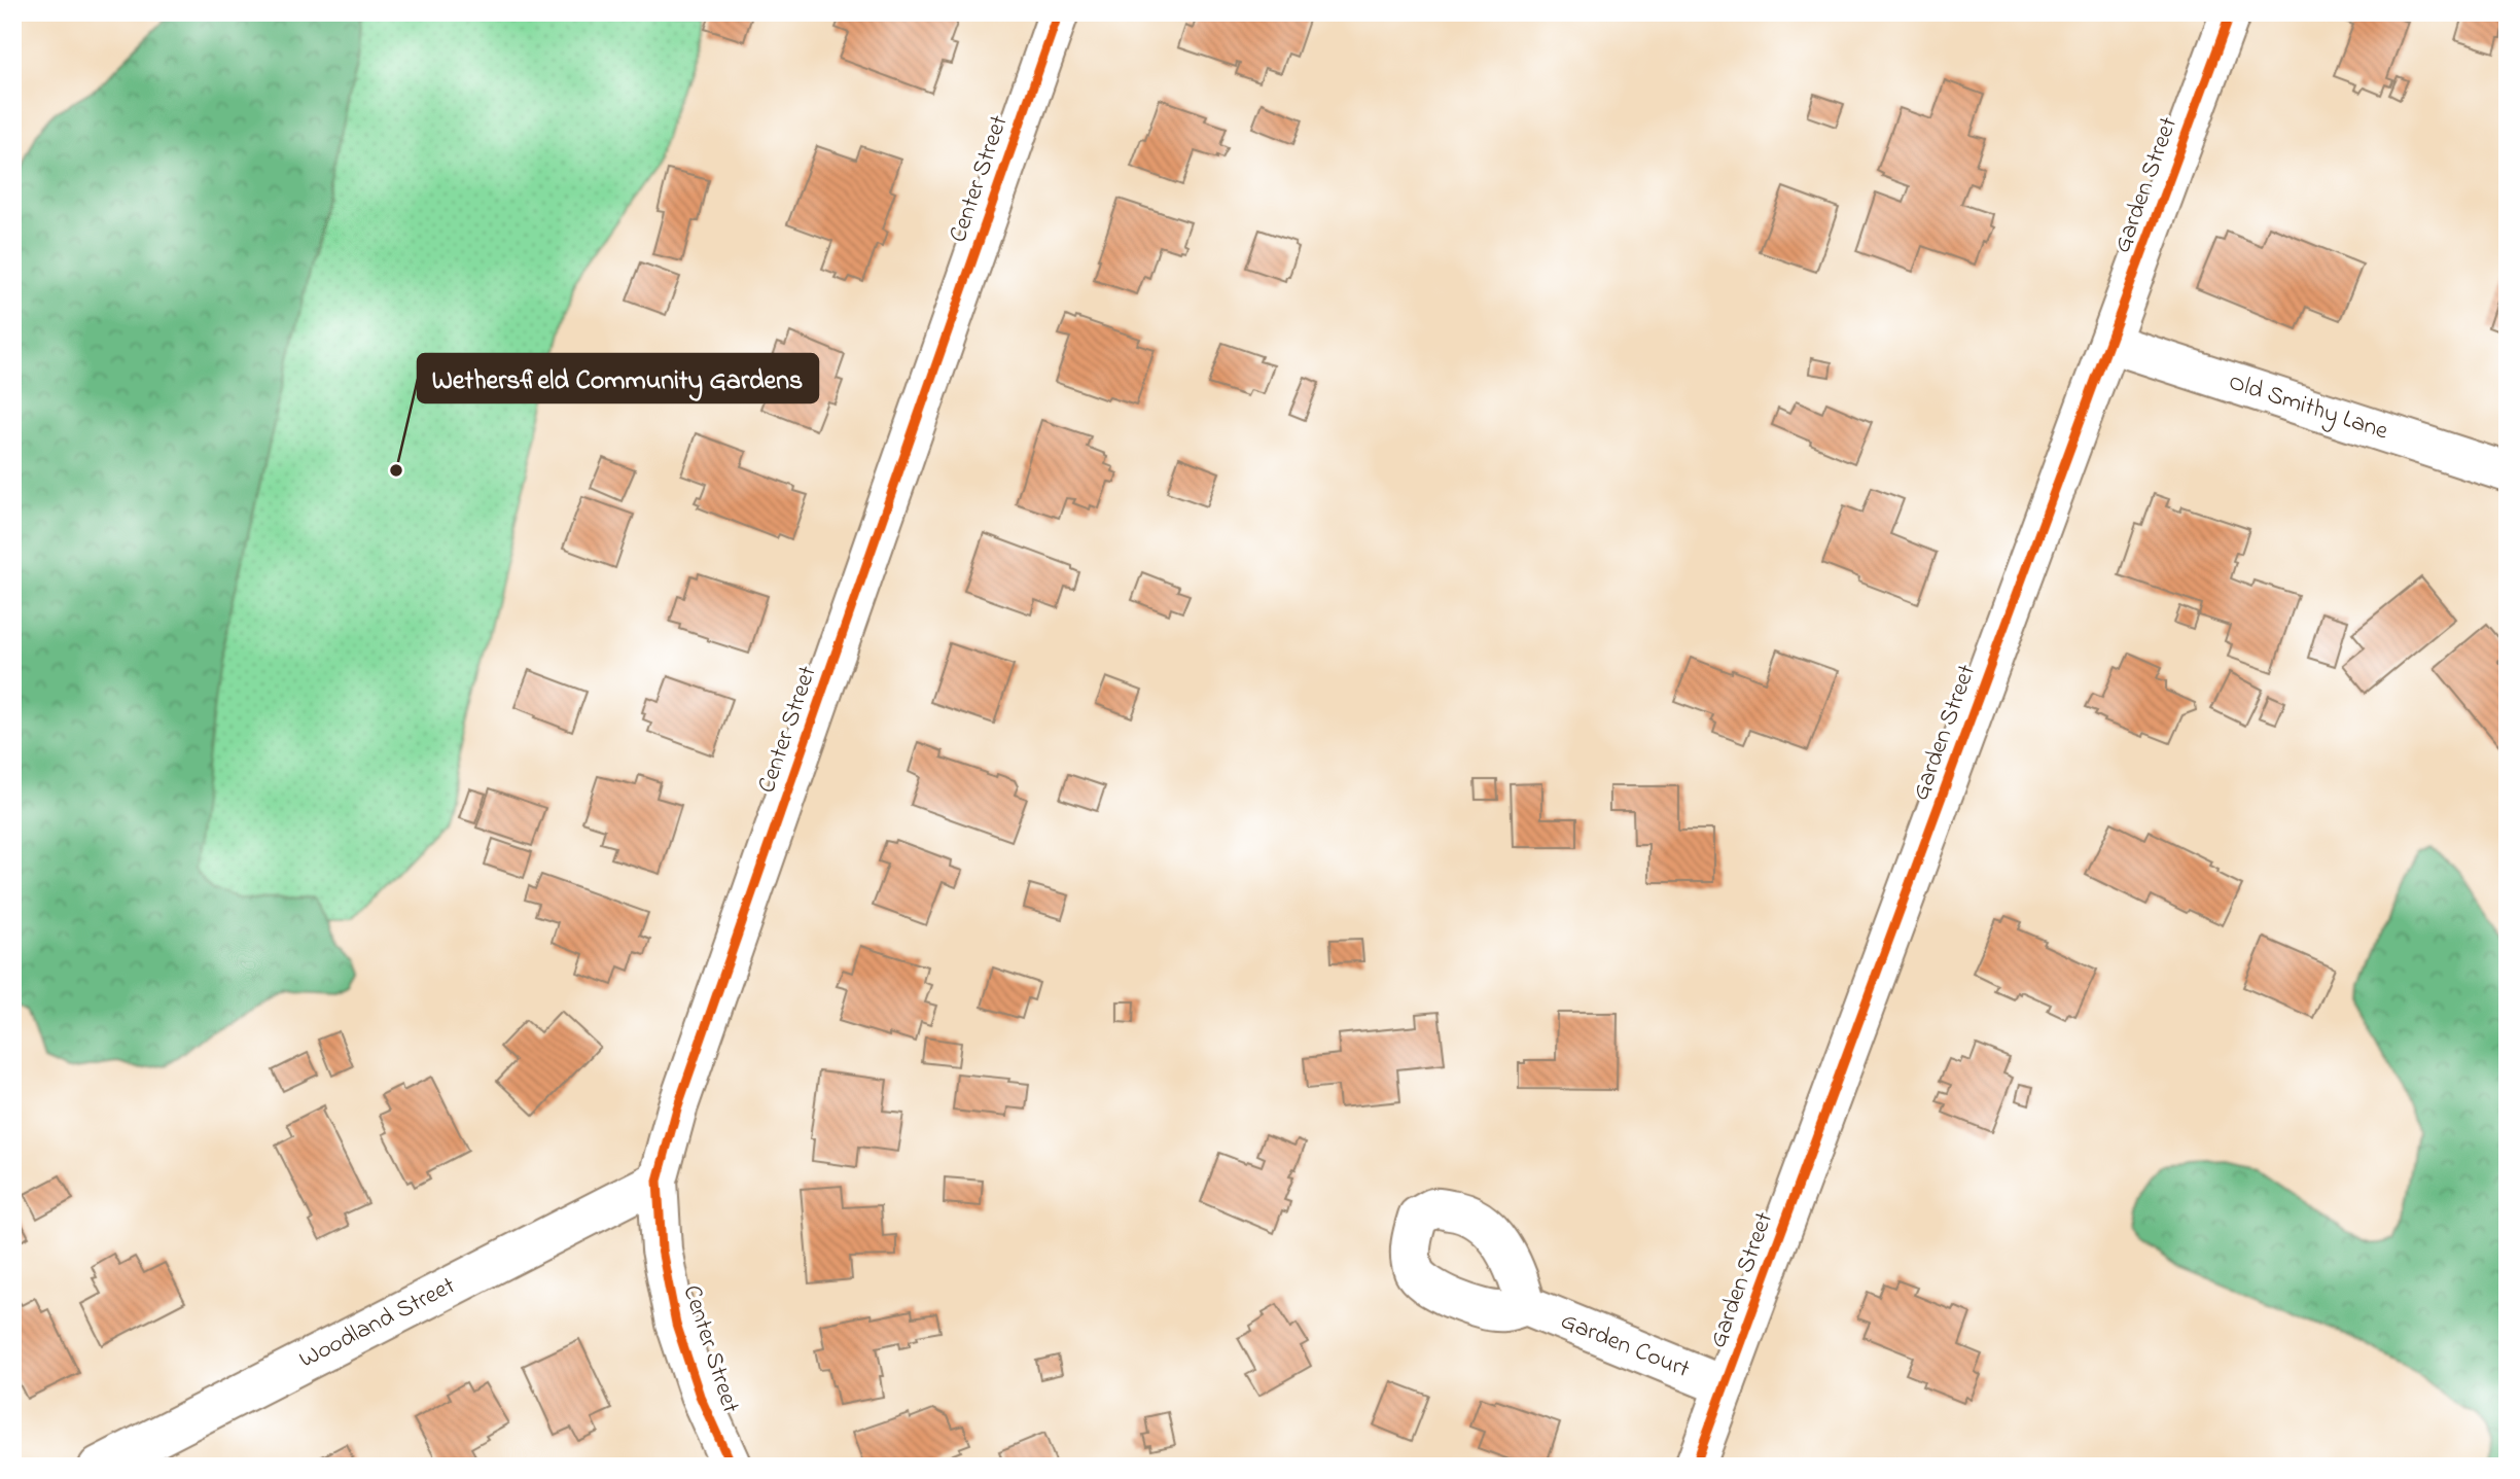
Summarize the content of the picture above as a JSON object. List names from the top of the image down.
{
  "streets": {
    "street": [
      "Center Street",
      "Garden Street",
      "Old Smithy Lane",
      "Woodland Street",
      "Garden Court"
    ]
  },
  "crossings": [
    ["Center Street", "Woodland Street"],
    ["Garden Street", "Old Smithy Lane"],
    ["Garden Street", "Garden Court"]
  ],
  "places": ["Wethersfield Community Gardens"]
}
